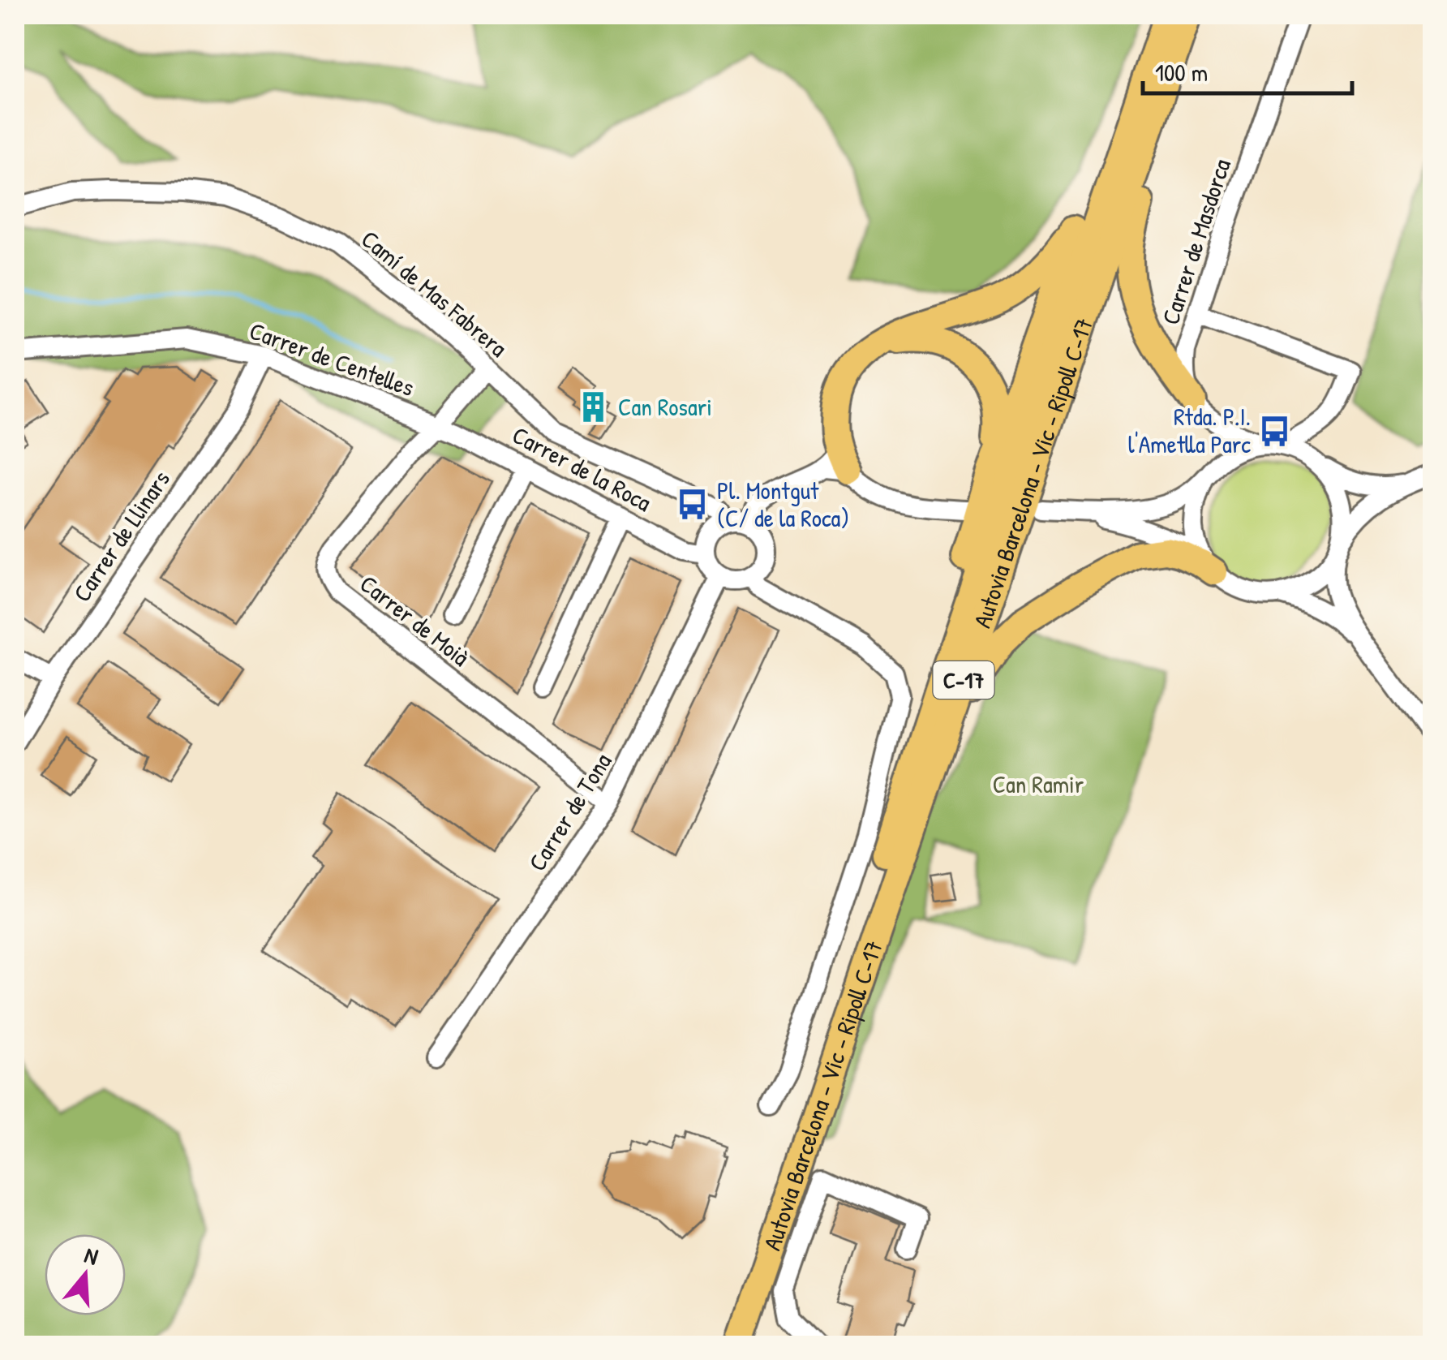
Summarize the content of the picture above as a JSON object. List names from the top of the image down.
{
  "streets": {
    "highway": ["Autovia Barcelona - Vic - Ripoll C-17", "C-17"],
    "street": [
      "Carrer de Masdorca",
      "Camí de Mas Fabrera",
      "Carrer de Centelles",
      "Carrer de la Roca",
      "Carrer de Llinars",
      "Carrer de Moià",
      "Carrer de Tona"
    ]
  },
  "crossings": [
    ["Camí de Mas Fabrera", "Carrer de la Roca"],
    ["Camí de Mas Fabrera", "Carrer de Moià"],
    ["Camí de Mas Fabrera", "Carrer de Tona"],
    ["Carrer de Centelles", "Carrer de la Roca"],
    ["Carrer de Centelles", "Carrer de Llinars"],
    ["Carrer de Centelles", "Carrer de Moià"],
    ["Carrer de la Roca", "Carrer de Moià"],
    ["Carrer de la Roca", "Carrer de Tona"],
    ["Carrer de Moià", "Carrer de Tona"]
  ],
  "parks": ["Can Ramir"],
  "places": {
    "building": ["Can Rosari"],
    "bus stop": ["Rtda. P.I. l'Ametlla Parc", "Pl. Montgut (C/ de la Roca)"]
  },
  "scale_bar": "100 m",
  "north": "top"
}
